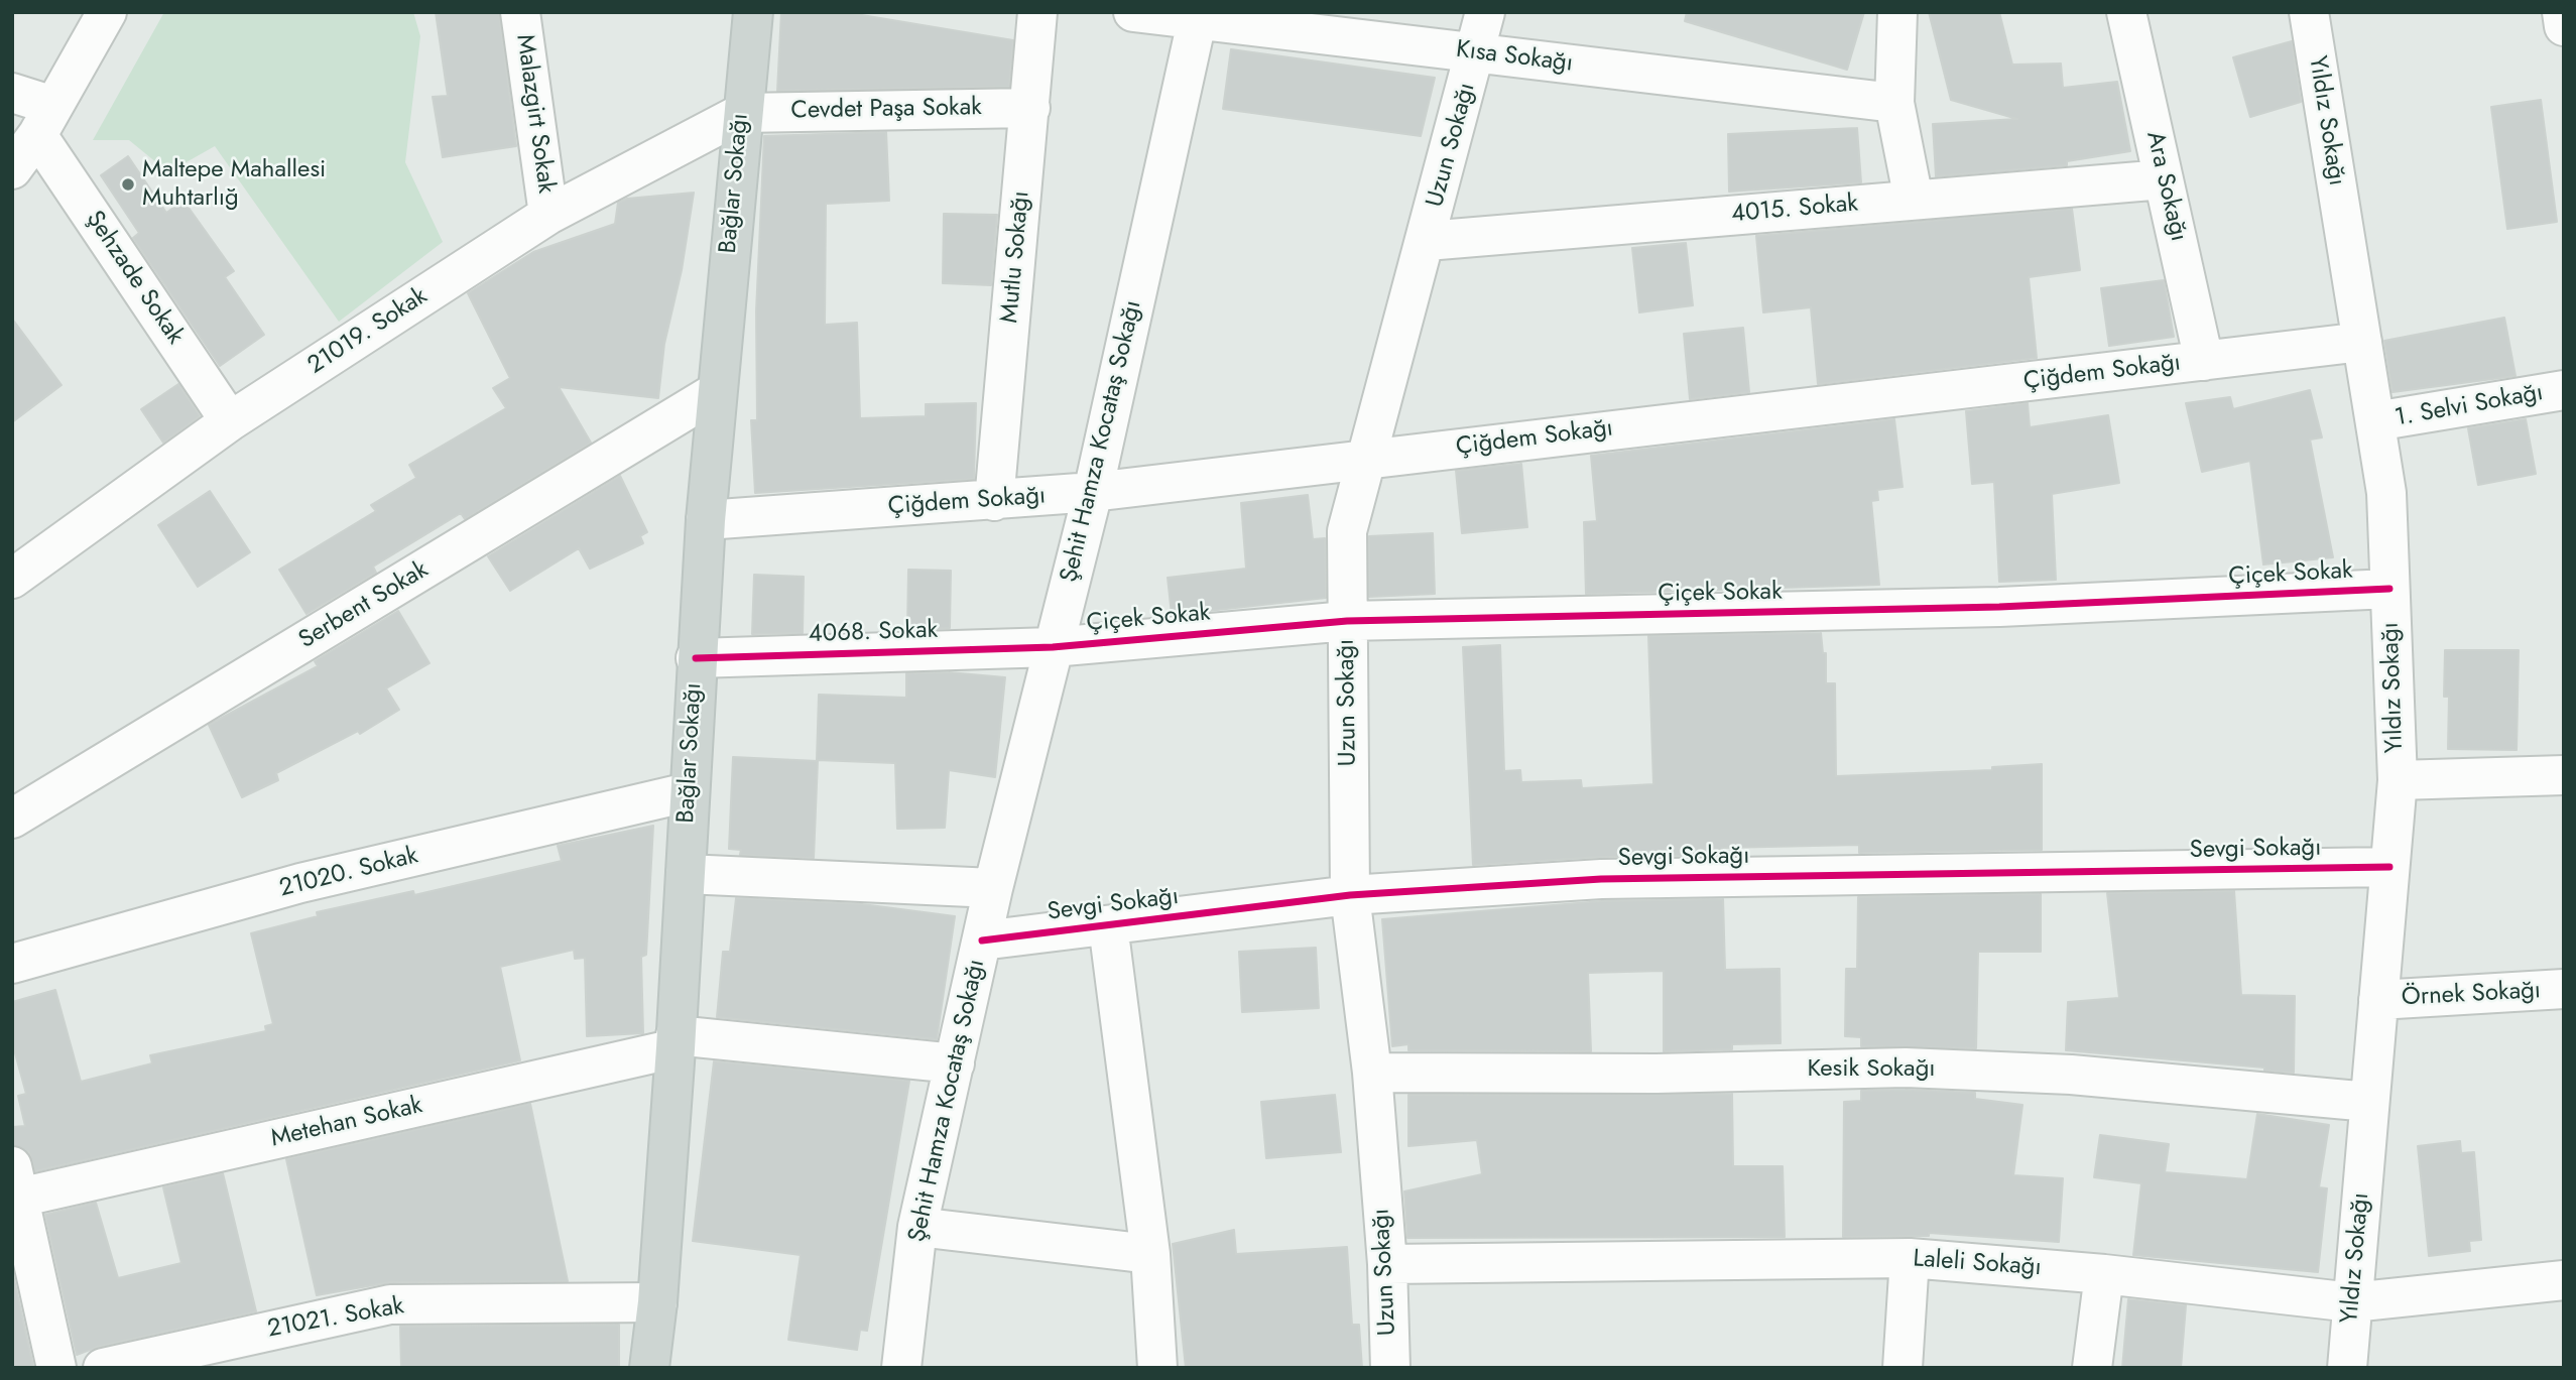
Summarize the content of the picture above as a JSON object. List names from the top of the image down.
{
  "streets": {
    "main road": ["Bağlar Sokağı"],
    "street": [
      "Kısa Sokağı",
      "Cevdet Paşa Sokak",
      "Malazgirt Sokak",
      "Yıldız Sokağı",
      "Uzun Sokağı",
      "Ara Sokağı",
      "4015. Sokak",
      "Mutlu Sokağı",
      "Şehzade Sokak",
      "21019. Sokak",
      "Çiğdem Sokağı",
      "1. Selvi Sokağı",
      "Şehit Hamza Kocataş Sokağı",
      "Çiçek Sokak",
      "Serbent Sokak",
      "4068. Sokak",
      "Sevgi Sokağı",
      "21020. Sokak",
      "Örnek Sokağı",
      "Kesik Sokağı",
      "Metehan Sokak",
      "Laleli Sokağı",
      "21021. Sokak"
    ]
  },
  "crossings": [
    ["Kısa Sokağı", "Uzun Sokağı"],
    ["Kısa Sokağı", "Şehit Hamza Kocataş Sokağı"],
    ["Cevdet Paşa Sokak", "Bağlar Sokağı"],
    ["Cevdet Paşa Sokak", "Mutlu Sokağı"],
    ["Cevdet Paşa Sokak", "21019. Sokak"],
    ["Malazgirt Sokak", "21019. Sokak"],
    ["Yıldız Sokağı", "Çiğdem Sokağı"],
    ["Yıldız Sokağı", "1. Selvi Sokağı"],
    ["Yıldız Sokağı", "Çiçek Sokak"],
    ["Yıldız Sokağı", "Sevgi Sokağı"],
    ["Yıldız Sokağı", "Örnek Sokağı"],
    ["Yıldız Sokağı", "Kesik Sokağı"],
    ["Yıldız Sokağı", "Laleli Sokağı"],
    ["Uzun Sokağı", "4015. Sokak"],
    ["Uzun Sokağı", "Çiğdem Sokağı"],
    ["Uzun Sokağı", "Çiçek Sokak"],
    ["Uzun Sokağı", "Sevgi Sokağı"],
    ["Uzun Sokağı", "Kesik Sokağı"],
    ["Uzun Sokağı", "Laleli Sokağı"],
    ["Bağlar Sokağı", "21019. Sokak"],
    ["Bağlar Sokağı", "Çiğdem Sokağı"],
    ["Bağlar Sokağı", "Serbent Sokak"],
    ["Bağlar Sokağı", "4068. Sokak"],
    ["Bağlar Sokağı", "21020. Sokak"],
    ["Bağlar Sokağı", "Metehan Sokak"],
    ["Bağlar Sokağı", "21021. Sokak"],
    ["Ara Sokağı", "4015. Sokak"],
    ["Ara Sokağı", "Çiğdem Sokağı"],
    ["Mutlu Sokağı", "Çiğdem Sokağı"],
    ["Şehzade Sokak", "21019. Sokak"],
    ["Çiğdem Sokağı", "Şehit Hamza Kocataş Sokağı"],
    ["Şehit Hamza Kocataş Sokağı", "Çiçek Sokak"],
    ["Şehit Hamza Kocataş Sokağı", "4068. Sokak"],
    ["Şehit Hamza Kocataş Sokağı", "Sevgi Sokağı"],
    ["Şehit Hamza Kocataş Sokağı", "Metehan Sokak"],
    ["Çiçek Sokak", "4068. Sokak"]
  ],
  "places": ["Maltepe Mahallesi Muhtarlığ"]
}
